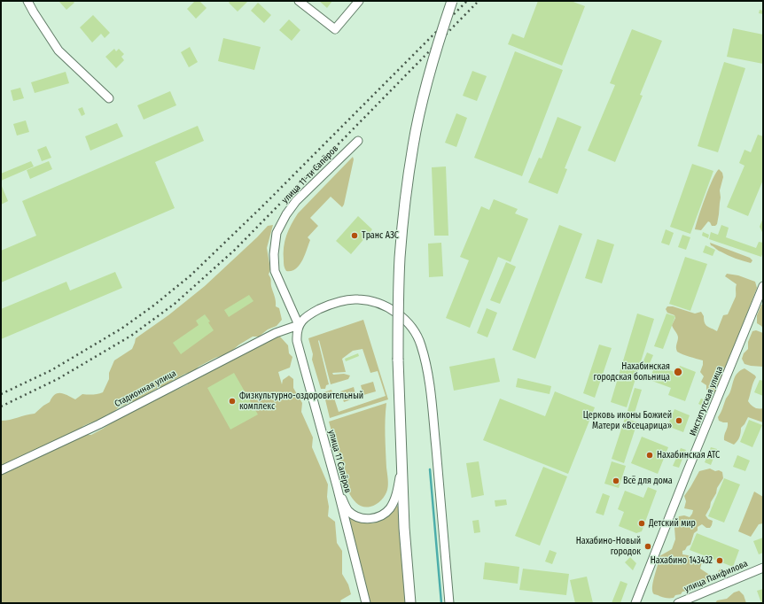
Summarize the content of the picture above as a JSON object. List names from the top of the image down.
{
  "streets": {
    "street": [
      "улица 11-ти Сапёров",
      "Стадионная улица",
      "Институтская улица",
      "улица 11 Сапёров",
      "улица Панфилова"
    ]
  },
  "crossings": [
    ["улица 11-ти Сапёров", "Стадионная улица"],
    ["улица 11-ти Сапёров", "улица 11 Сапёров"],
    ["Стадионная улица", "улица 11 Сапёров"]
  ],
  "places": [
    "Транс АЗС",
    "Нахабинская городская больница",
    "Физкультурно-оздоровительный комплекс",
    "Церковь иконы Божией Матери «Всецарица»",
    "Нахабинская АТС",
    "Всё для дома",
    "Детский мир",
    "Нахабино-Новый городок",
    "Нахабино 143432"
  ]
}
